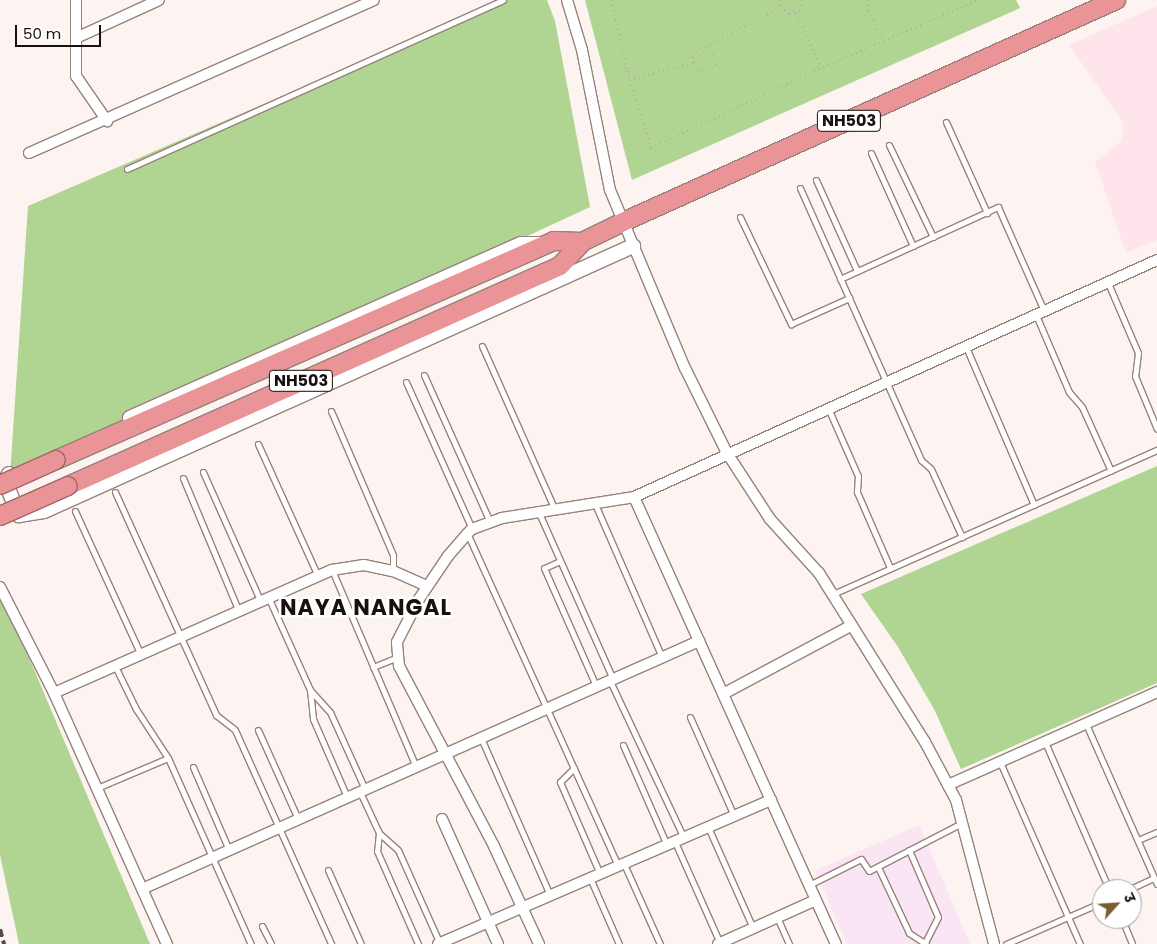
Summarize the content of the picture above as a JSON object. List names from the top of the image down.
{
  "streets": {
    "highway": ["NH503"]
  },
  "districts": ["NAYA NANGAL"],
  "scale_bar": "50 m",
  "north": "top right"
}
